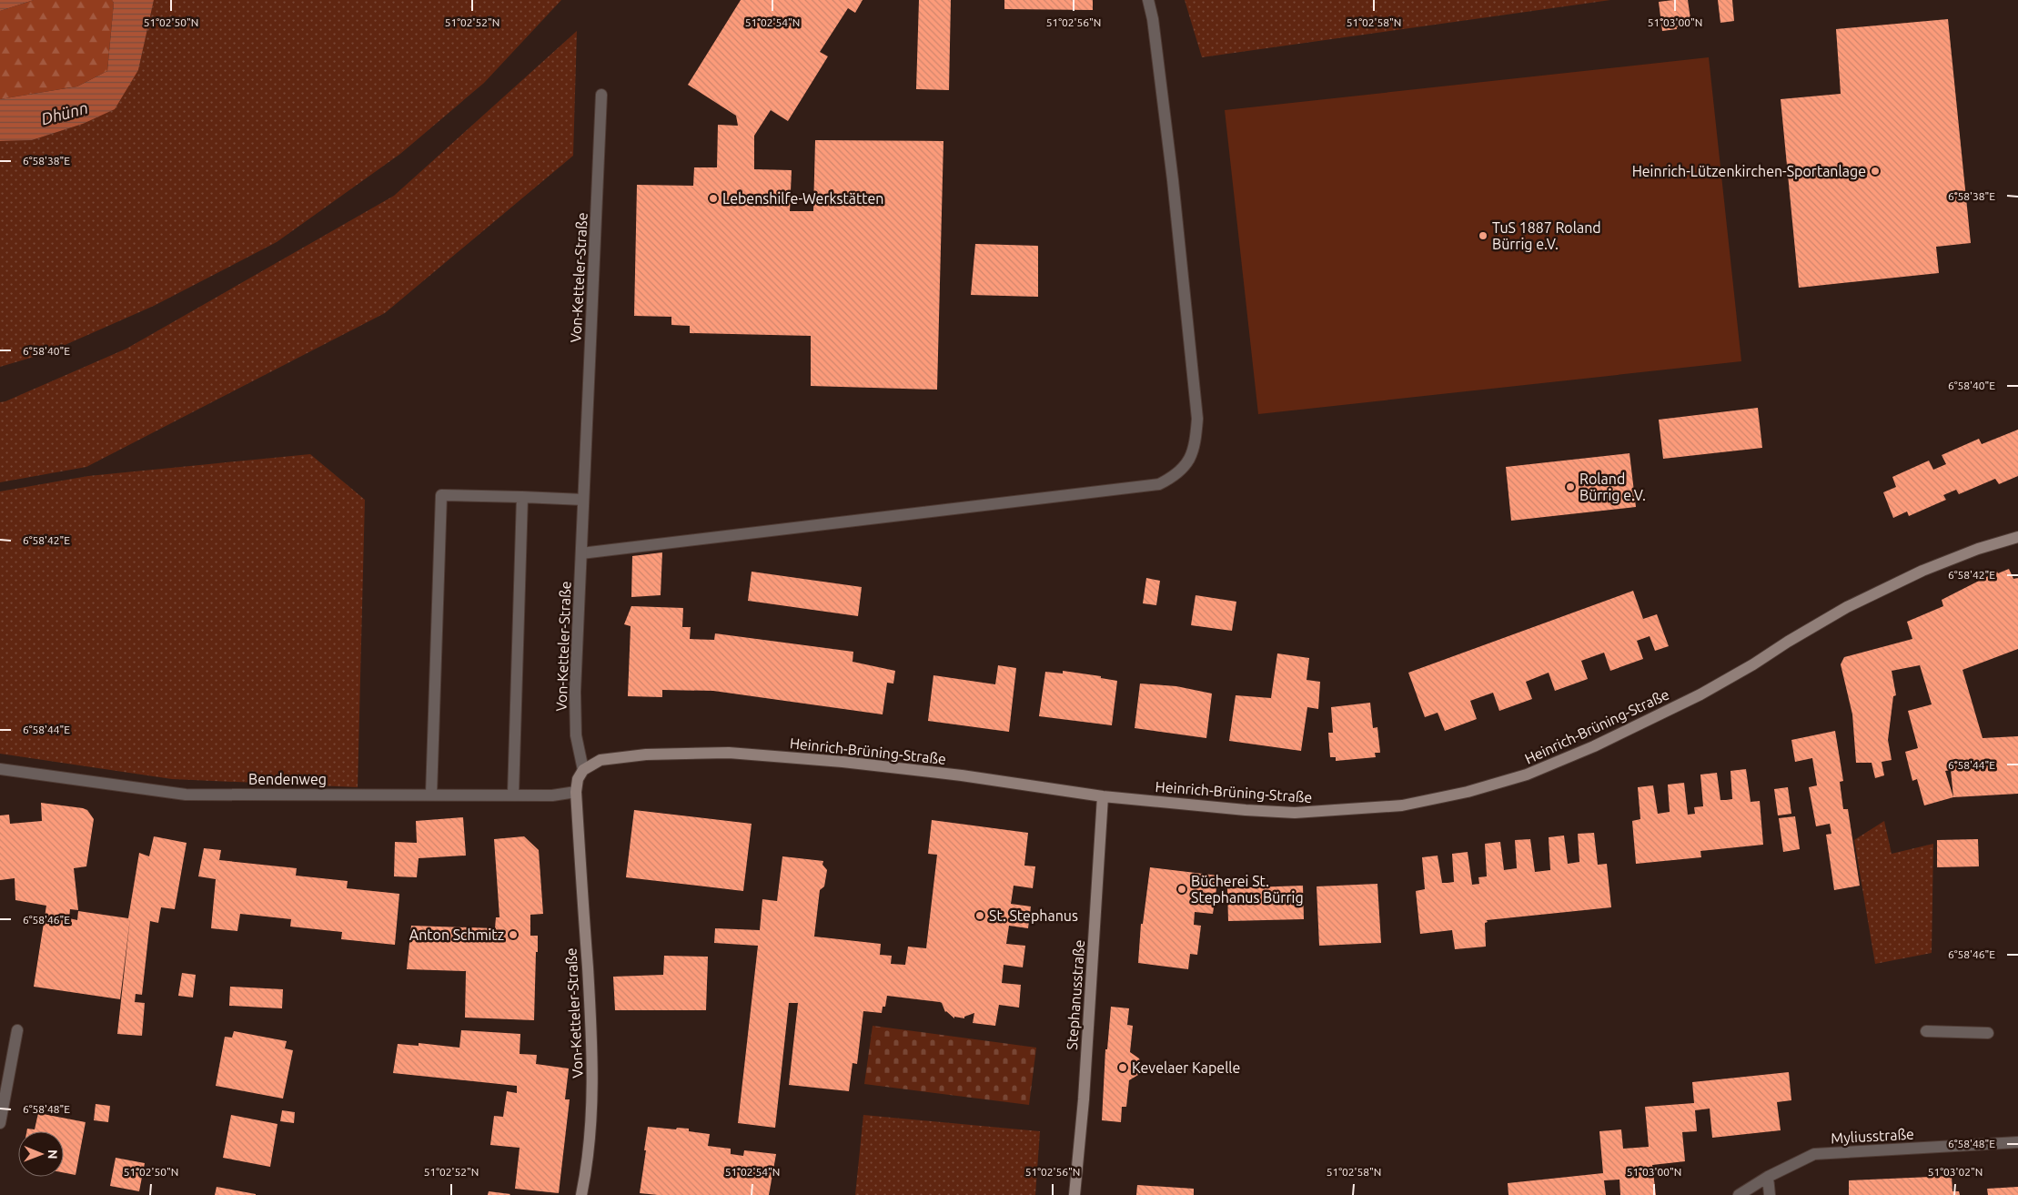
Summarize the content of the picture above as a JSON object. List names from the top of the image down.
{
  "streets": {
    "street": [
      "Von-Ketteler-Straße",
      "Heinrich-Brüning-Straße",
      "Bendenweg",
      "Stephanusstraße",
      "Myliusstraße"
    ]
  },
  "crossings": [
    ["Von-Ketteler-Straße", "Heinrich-Brüning-Straße"],
    ["Von-Ketteler-Straße", "Bendenweg"],
    ["Heinrich-Brüning-Straße", "Stephanusstraße"]
  ],
  "water": ["Dhünn"],
  "places": [
    "Heinrich-Lützenkirchen-Sportanlage",
    "Lebenshilfe-Werkstätten",
    "TuS 1887 Roland Bürrig e.V.",
    "Roland Bürrig e.V.",
    "Bücherei St. Stephanus Bürrig",
    "St. Stephanus",
    "Anton Schmitz",
    "Kevelaer Kapelle"
  ],
  "north": "right",
  "coordinates": [
    "51°02'50\"N",
    "51°02'52\"N",
    "51°02'54\"N",
    "51°02'56\"N",
    "51°02'58\"N",
    "51°03'00\"N",
    "6°58'38\"E",
    "6°58'40\"E",
    "6°58'42\"E",
    "6°58'44\"E",
    "6°58'46\"E",
    "6°58'48\"E",
    "51°03'02\"N"
  ]
}
